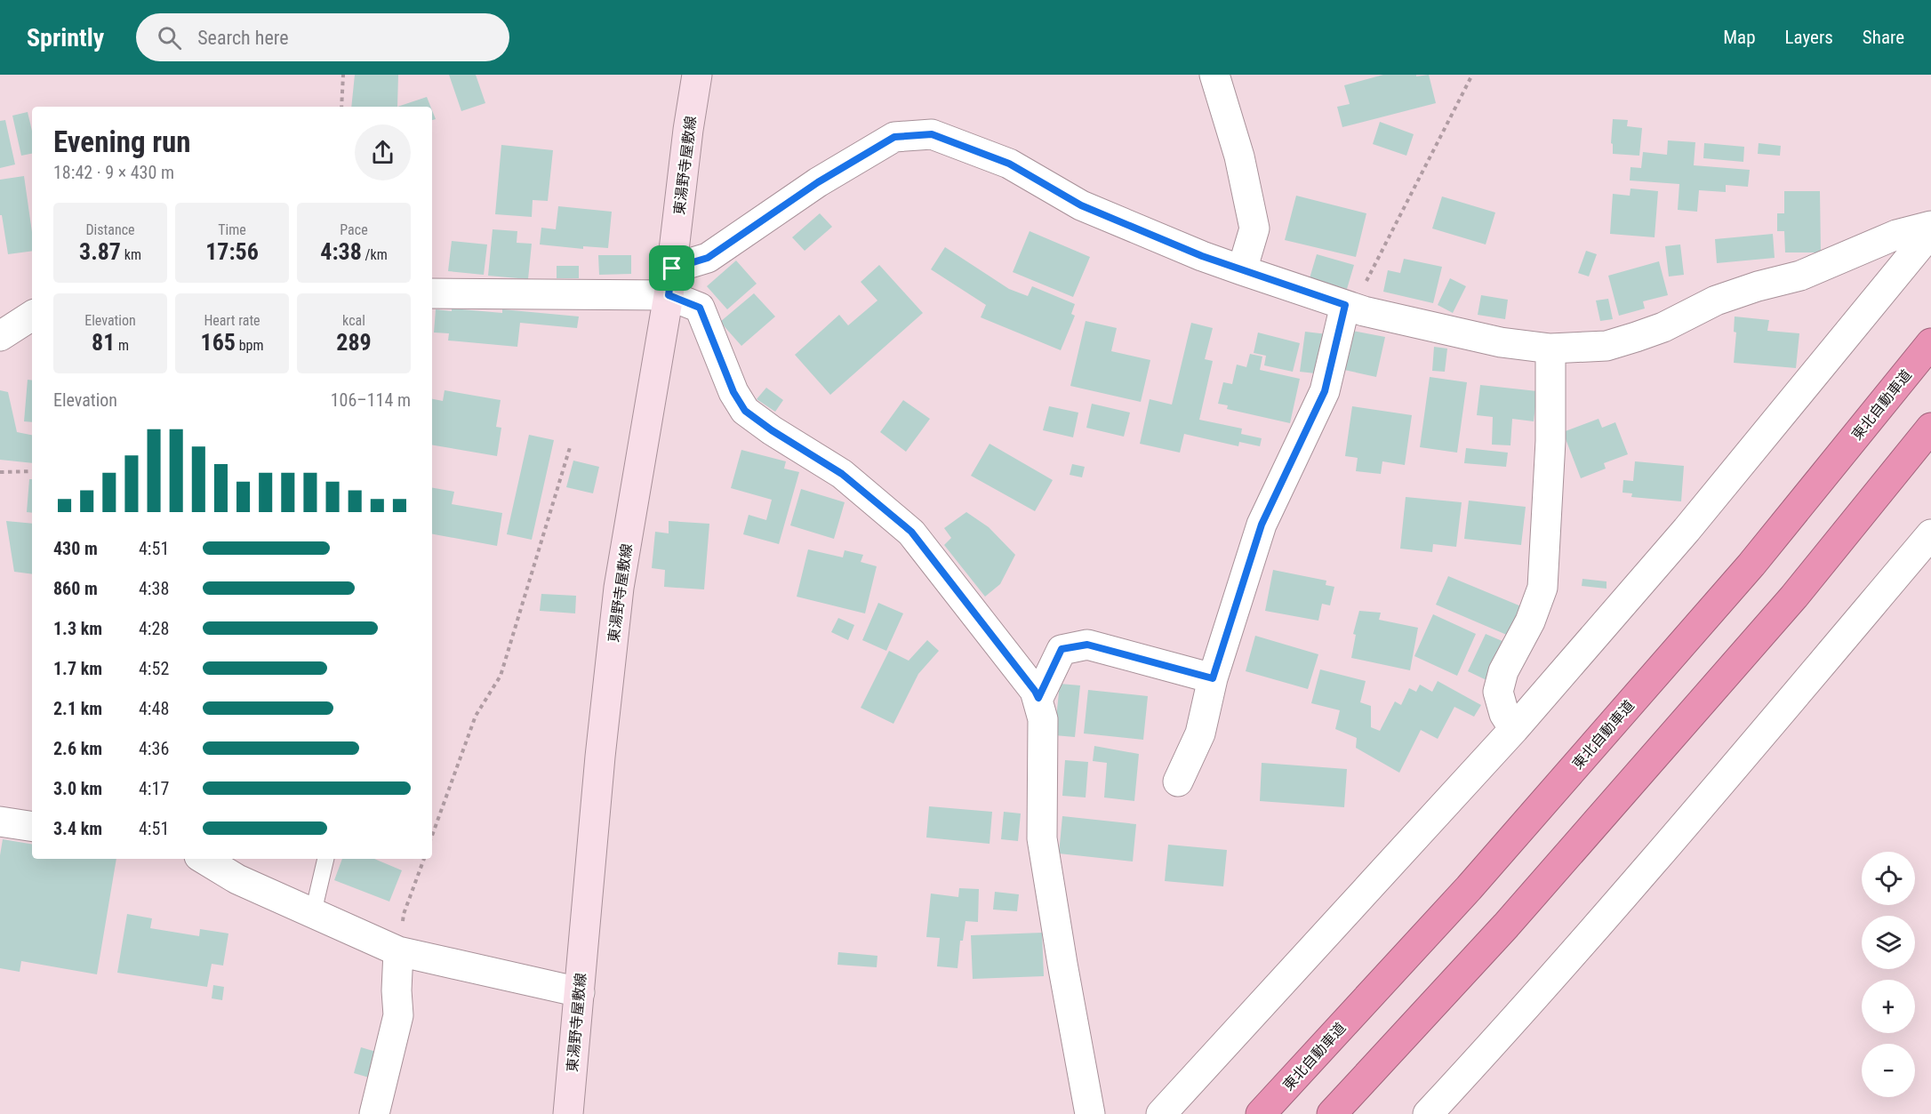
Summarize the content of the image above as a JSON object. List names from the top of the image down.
{
  "streets": {
    "highway": ["東北自動車道"],
    "main road": ["東湯野寺屋敷線"]
  },
  "page": {
    "header": "Sprintly",
    "search": "Search here",
    "nav": ["Map", "Layers", "Share"],
    "heading": ["Evening run", "18:42 · 9 × 430 m"],
    "stats": [
      ["Distance", "3.87 km"],
      ["Time", "17:56"],
      ["Pace", "4:38 /km"],
      ["Elevation", "81 m"],
      ["Heart rate", "165 bpm"],
      ["kcal", "289"]
    ],
    "chart": ["Elevation", "106–114 m"],
    "list": [
      {
        "name": "430 m",
        "note": "4:51"
      },
      {
        "name": "860 m",
        "note": "4:38"
      },
      {
        "name": "1.3 km",
        "note": "4:28"
      },
      {
        "name": "1.7 km",
        "note": "4:52"
      },
      {
        "name": "2.1 km",
        "note": "4:48"
      },
      {
        "name": "2.6 km",
        "note": "4:36"
      },
      {
        "name": "3.0 km",
        "note": "4:17"
      },
      {
        "name": "3.4 km",
        "note": "4:51"
      }
    ],
    "map_buttons": ["+", "−"]
  }
}
